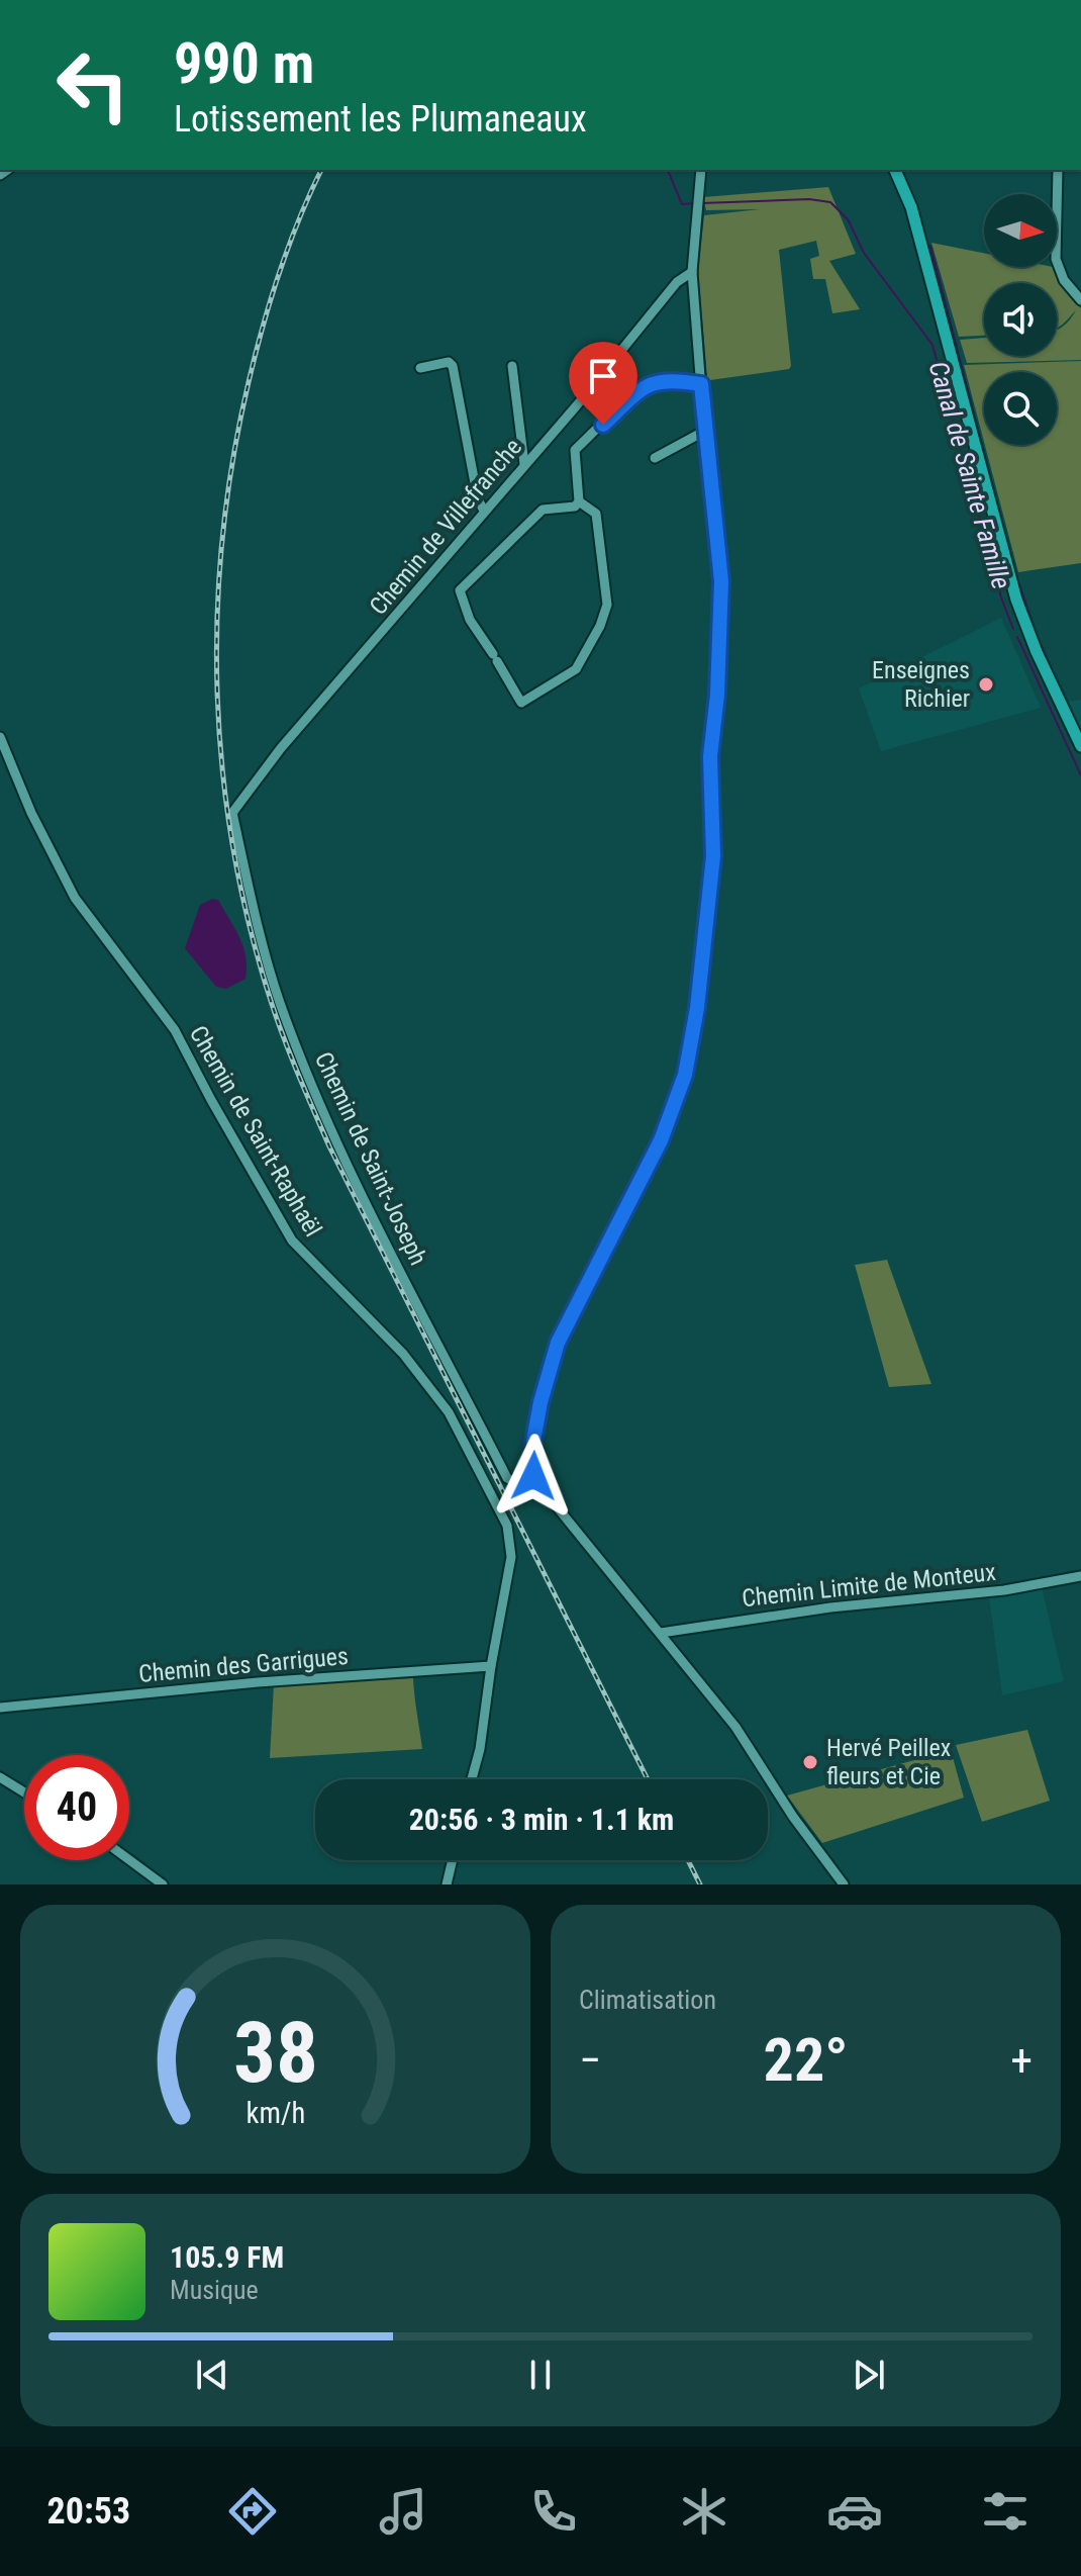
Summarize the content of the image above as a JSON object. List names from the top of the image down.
{
  "streets": {
    "street": [
      "Chemin de Villefranche",
      "Chemin de Saint-Raphaël",
      "Chemin de Saint-Joseph",
      "Chemin Limite de Monteux",
      "Chemin des Garrigues"
    ]
  },
  "crossings": [
    ["Chemin de Villefranche", "Chemin de Saint-Joseph"],
    ["Chemin de Saint-Raphaël", "Chemin des Garrigues"]
  ],
  "water": ["Canal de Sainte Famille"],
  "places": ["Enseignes Richier", "Hervé Peillex fleurs et Cie"],
  "north": "right",
  "page": {
    "turn": ["990 m", "Lotissement les Plumaneaux"],
    "limit": "40",
    "trip": "20:56 · 3 min · 1.1 km",
    "tile": "Climatisation",
    "heat": ["−", "22°", "+"],
    "song": ["105.9 FM", "Musique"],
    "tabs": "20:53",
    "gauge": ["38", "km/h"]
  }
}
